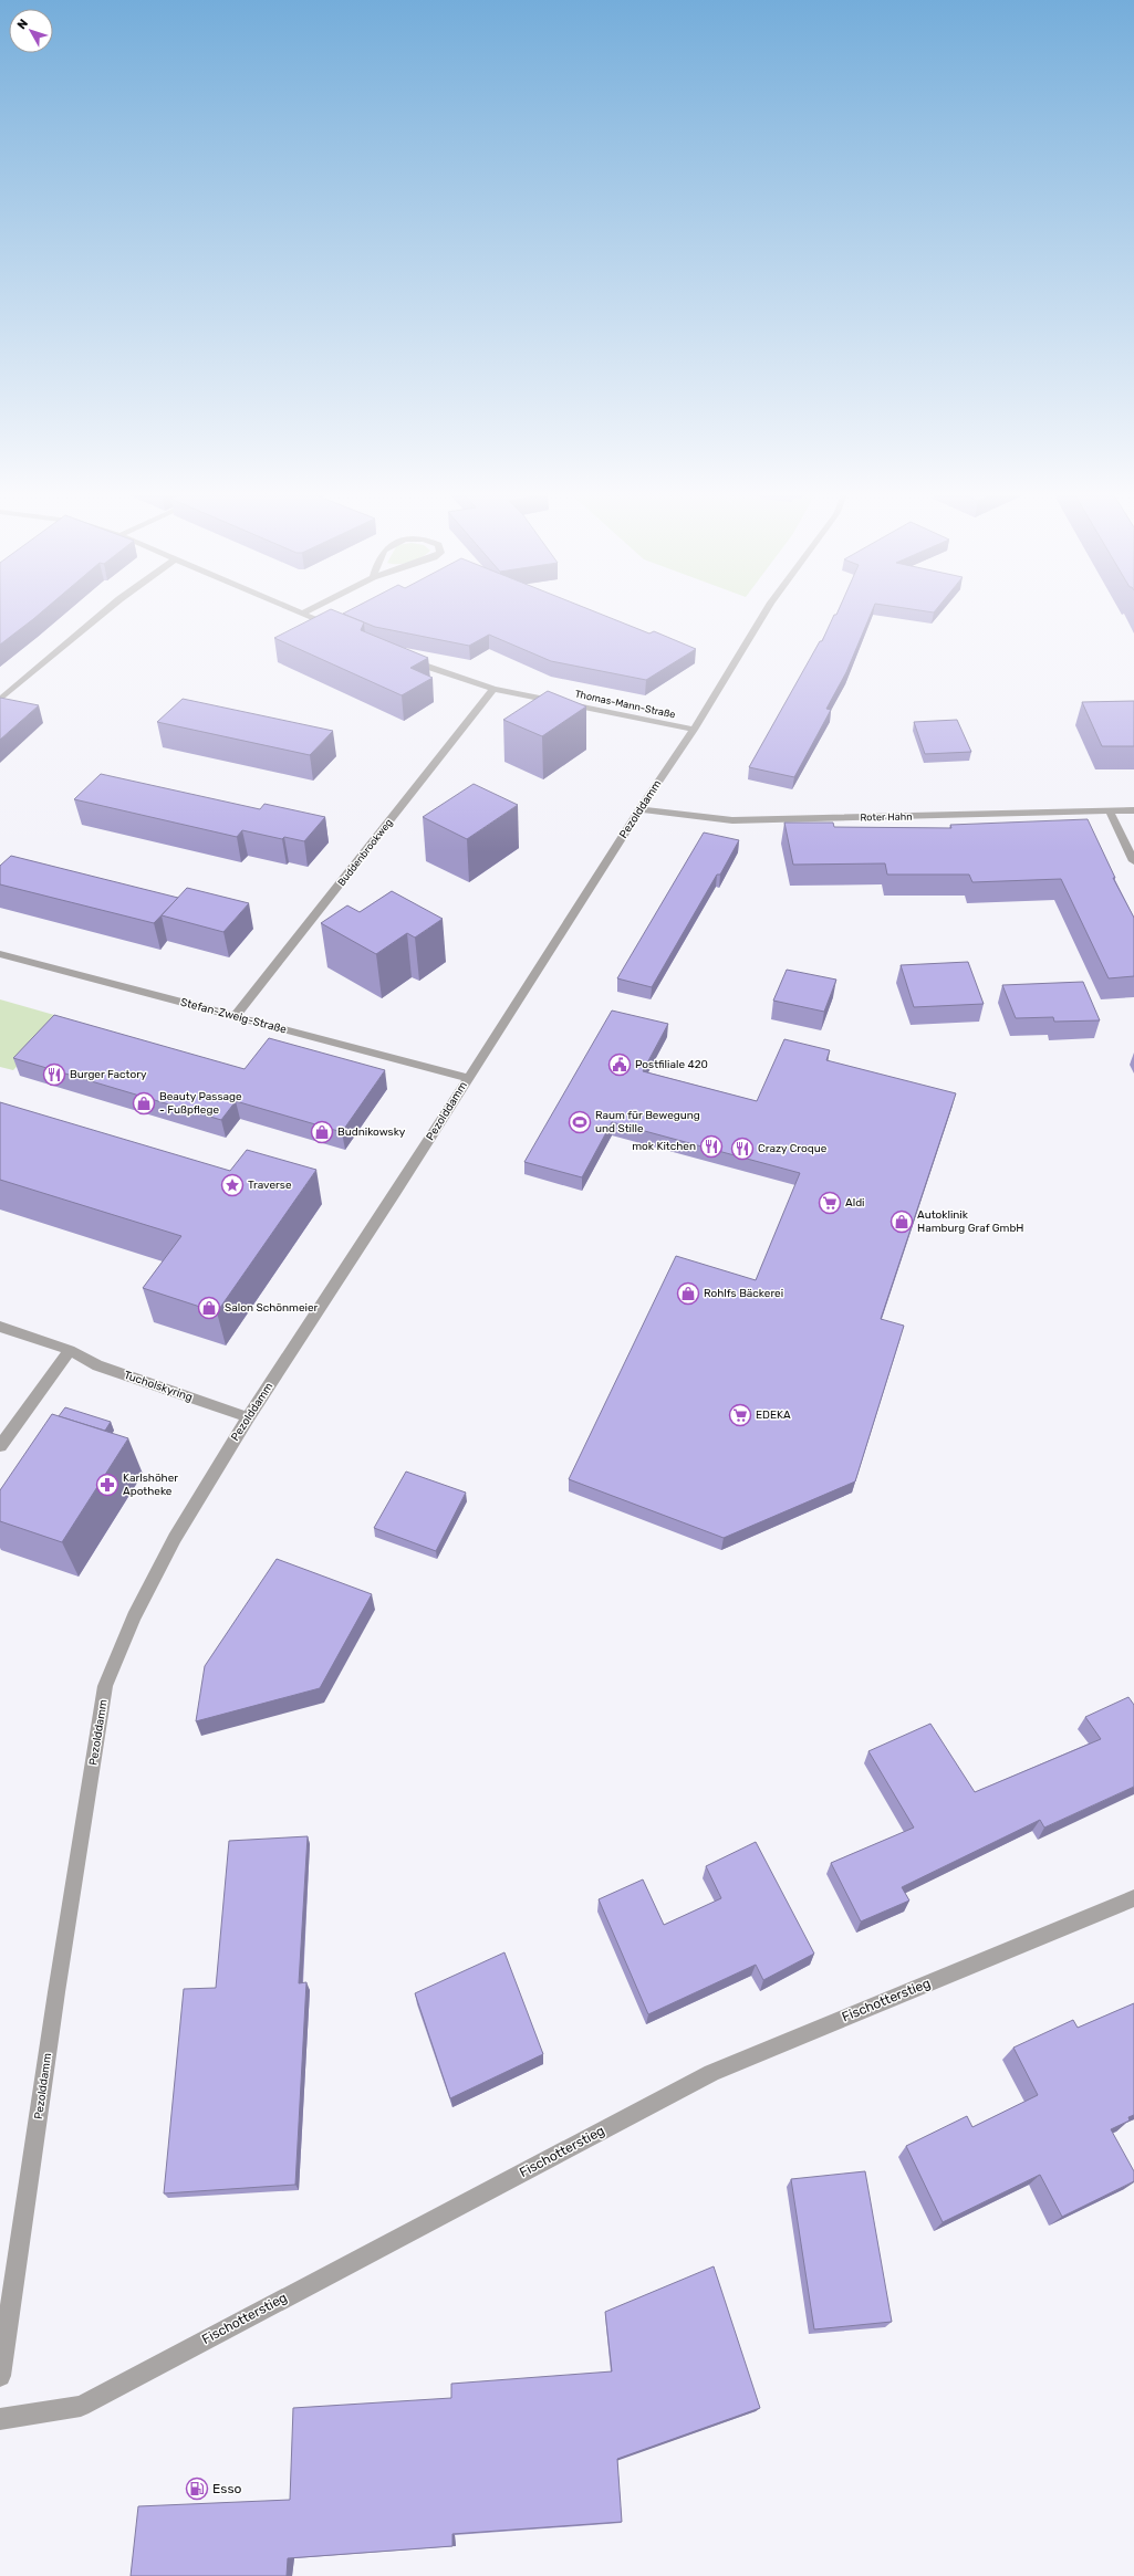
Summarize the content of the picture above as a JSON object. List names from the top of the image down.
{
  "streets": {
    "street": [
      "Thomas-Mann-Straße",
      "Pezolddamm",
      "Roter Hahn",
      "Buddenbrookweg",
      "Stefan-Zweig-Straße",
      "Tucholskyring",
      "Fischotterstieg"
    ]
  },
  "crossings": [
    ["Thomas-Mann-Straße", "Pezolddamm"],
    ["Thomas-Mann-Straße", "Buddenbrookweg"],
    ["Pezolddamm", "Roter Hahn"],
    ["Pezolddamm", "Stefan-Zweig-Straße"],
    ["Pezolddamm", "Tucholskyring"],
    ["Buddenbrookweg", "Stefan-Zweig-Straße"]
  ],
  "places": {
    "public building": ["Postfiliale 420"],
    "restaurant": ["Burger Factory", "mok Kitchen", "Crazy Croque"],
    "shop": [
      "Beauty Passage - Fußpflege",
      "Budnikowsky",
      "Autoklinik Hamburg Graf GmbH",
      "Rohlfs Bäckerei",
      "Salon Schönmeier"
    ],
    "sports": ["Raum für Bewegung und Stille"],
    "place": ["Traverse"],
    "supermarket": ["Aldi", "EDEKA"],
    "pharmacy": ["Karlshöher Apotheke"],
    "fuel station": ["Esso"]
  },
  "north": "top left"
}
